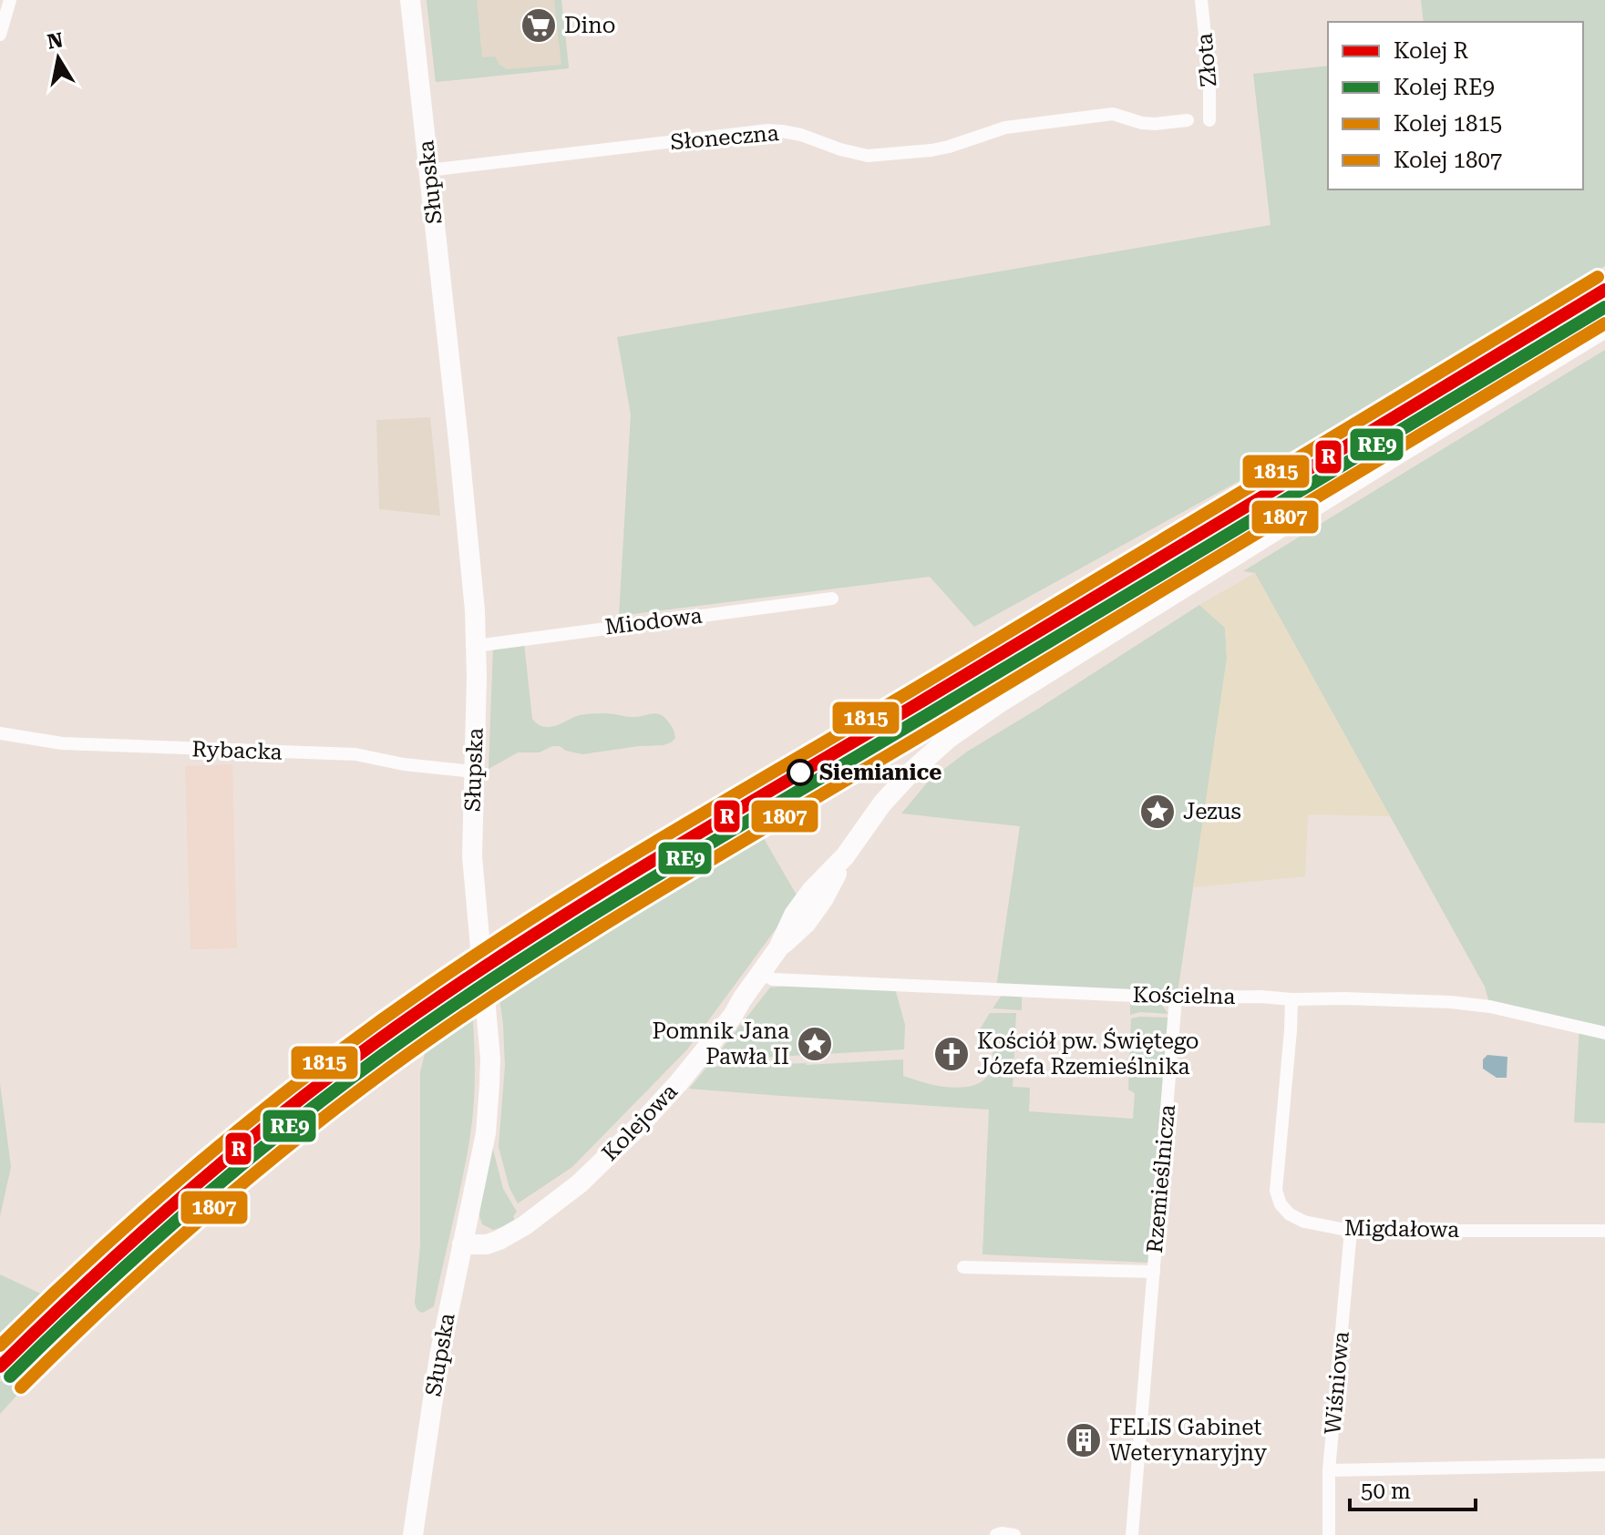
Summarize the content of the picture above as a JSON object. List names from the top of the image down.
{
  "streets": {
    "main road": ["Słupska", "Kolejowa"],
    "street": [
      "Złota",
      "Słoneczna",
      "Miodowa",
      "Rybacka",
      "Kościelna",
      "Rzemieślnicza",
      "Migdałowa",
      "Wiśniowa"
    ]
  },
  "crossings": [
    ["Słoneczna", "Słupska"],
    ["Słupska", "Miodowa"],
    ["Słupska", "Rybacka"],
    ["Słupska", "Kolejowa"],
    ["Kościelna", "Kolejowa"],
    ["Kościelna", "Rzemieślnicza"],
    ["Kościelna", "Migdałowa"],
    ["Migdałowa", "Wiśniowa"]
  ],
  "places": {
    "supermarket": ["Dino"],
    "other": ["Siemianice"],
    "place": ["Jezus", "Pomnik Jana Pawła II"],
    "church": ["Kościół pw. Świętego Józefa Rzemieślnika"],
    "building": ["FELIS Gabinet Weterynaryjny"]
  },
  "lines": [
    "rail line 1815",
    "rail line R",
    "rail line RE9",
    "rail line 1807"
  ],
  "legend": [
    "Kolej R",
    "Kolej RE9",
    "Kolej 1815",
    "Kolej 1807"
  ],
  "scale_bar": "50 m",
  "north": "top"
}
